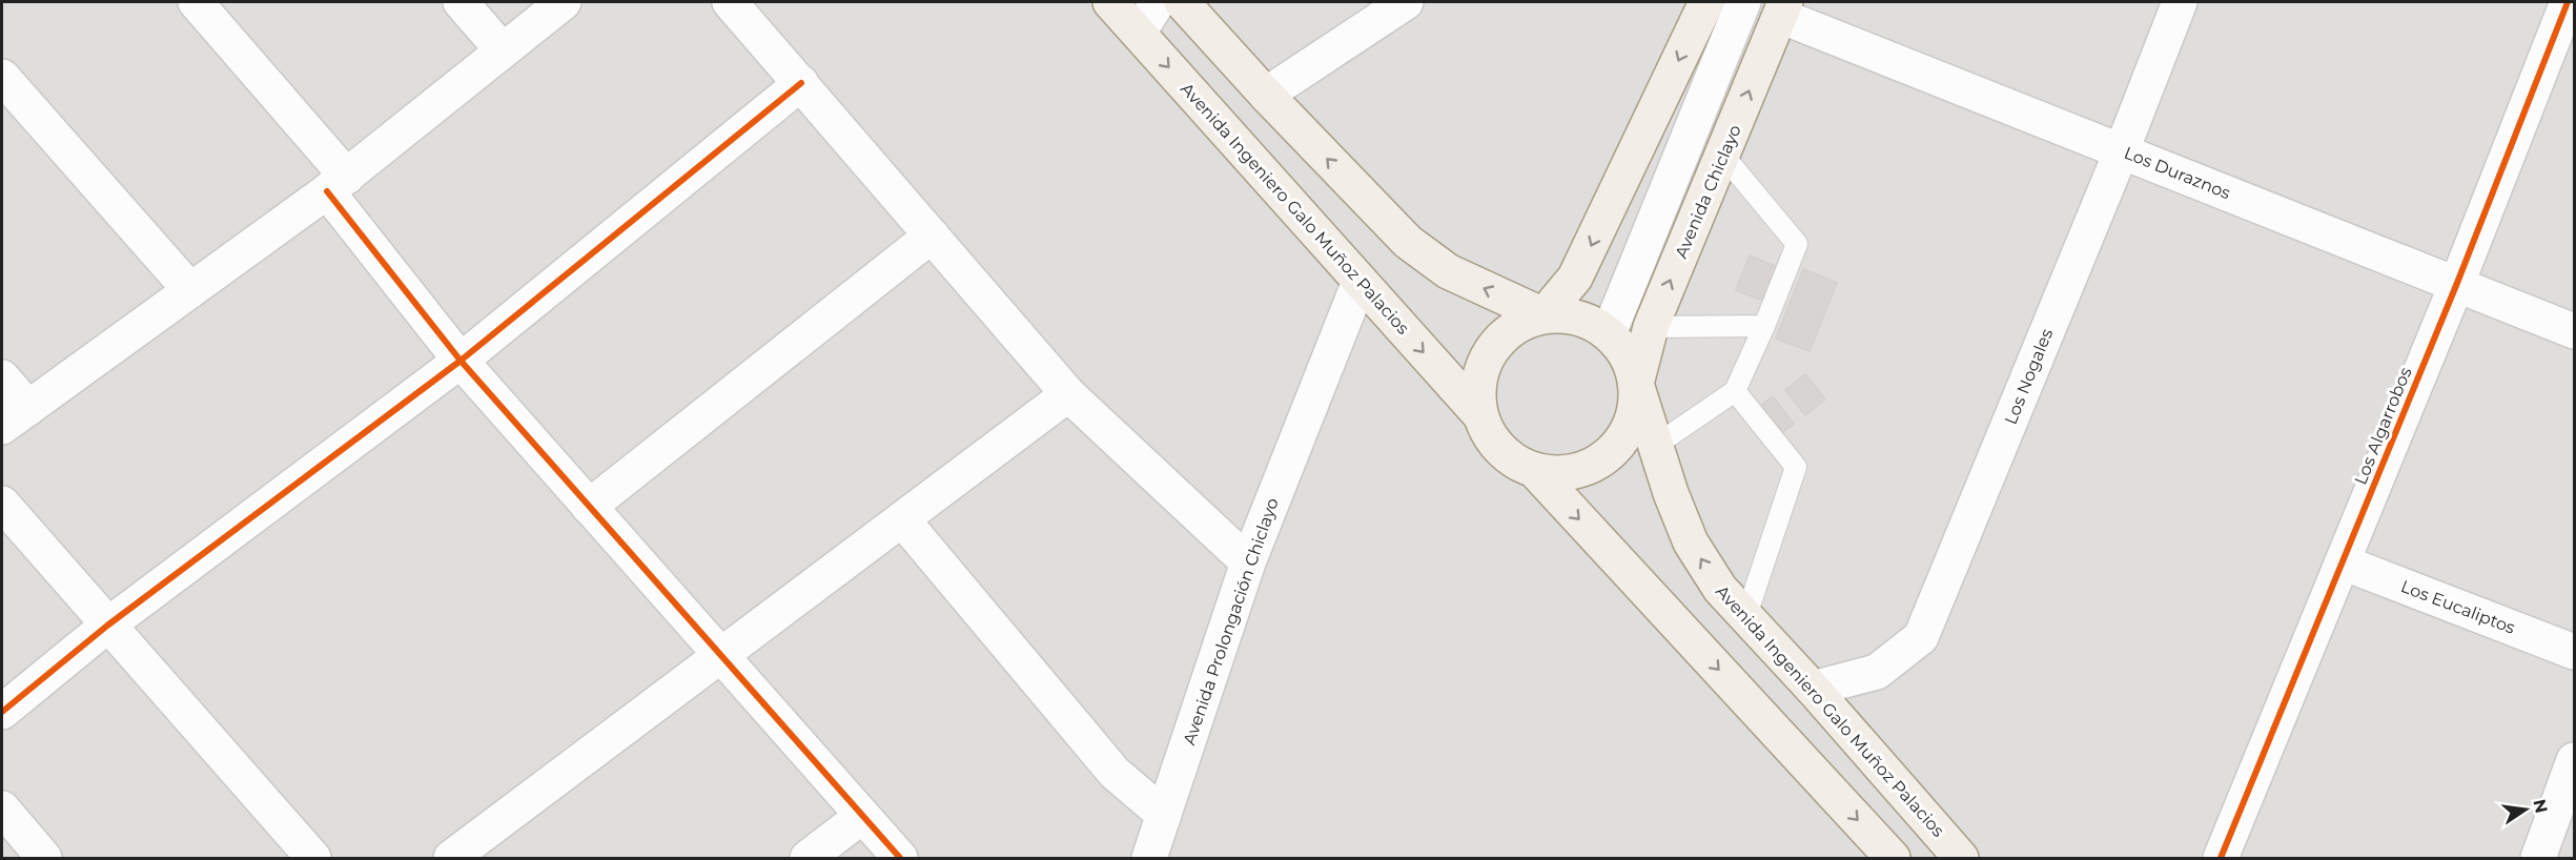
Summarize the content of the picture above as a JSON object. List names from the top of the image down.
{
  "streets": {
    "main road": ["Avenida Chiclayo", "Avenida Ingeniero Galo Muñoz Palacios"],
    "street": [
      "Los Duraznos",
      "Los Nogales",
      "Los Algarrobos",
      "Los Eucaliptos",
      "Avenida Prolongación Chiclayo"
    ]
  },
  "crossings": [
    ["Los Duraznos", "Avenida Chiclayo"],
    ["Los Duraznos", "Los Nogales"],
    ["Los Duraznos", "Los Algarrobos"],
    ["Avenida Chiclayo", "Avenida Ingeniero Galo Muñoz Palacios"],
    ["Avenida Ingeniero Galo Muñoz Palacios", "Los Nogales"],
    ["Avenida Ingeniero Galo Muñoz Palacios", "Avenida Prolongación Chiclayo"],
    ["Los Algarrobos", "Los Eucaliptos"]
  ],
  "north": "right"
}
